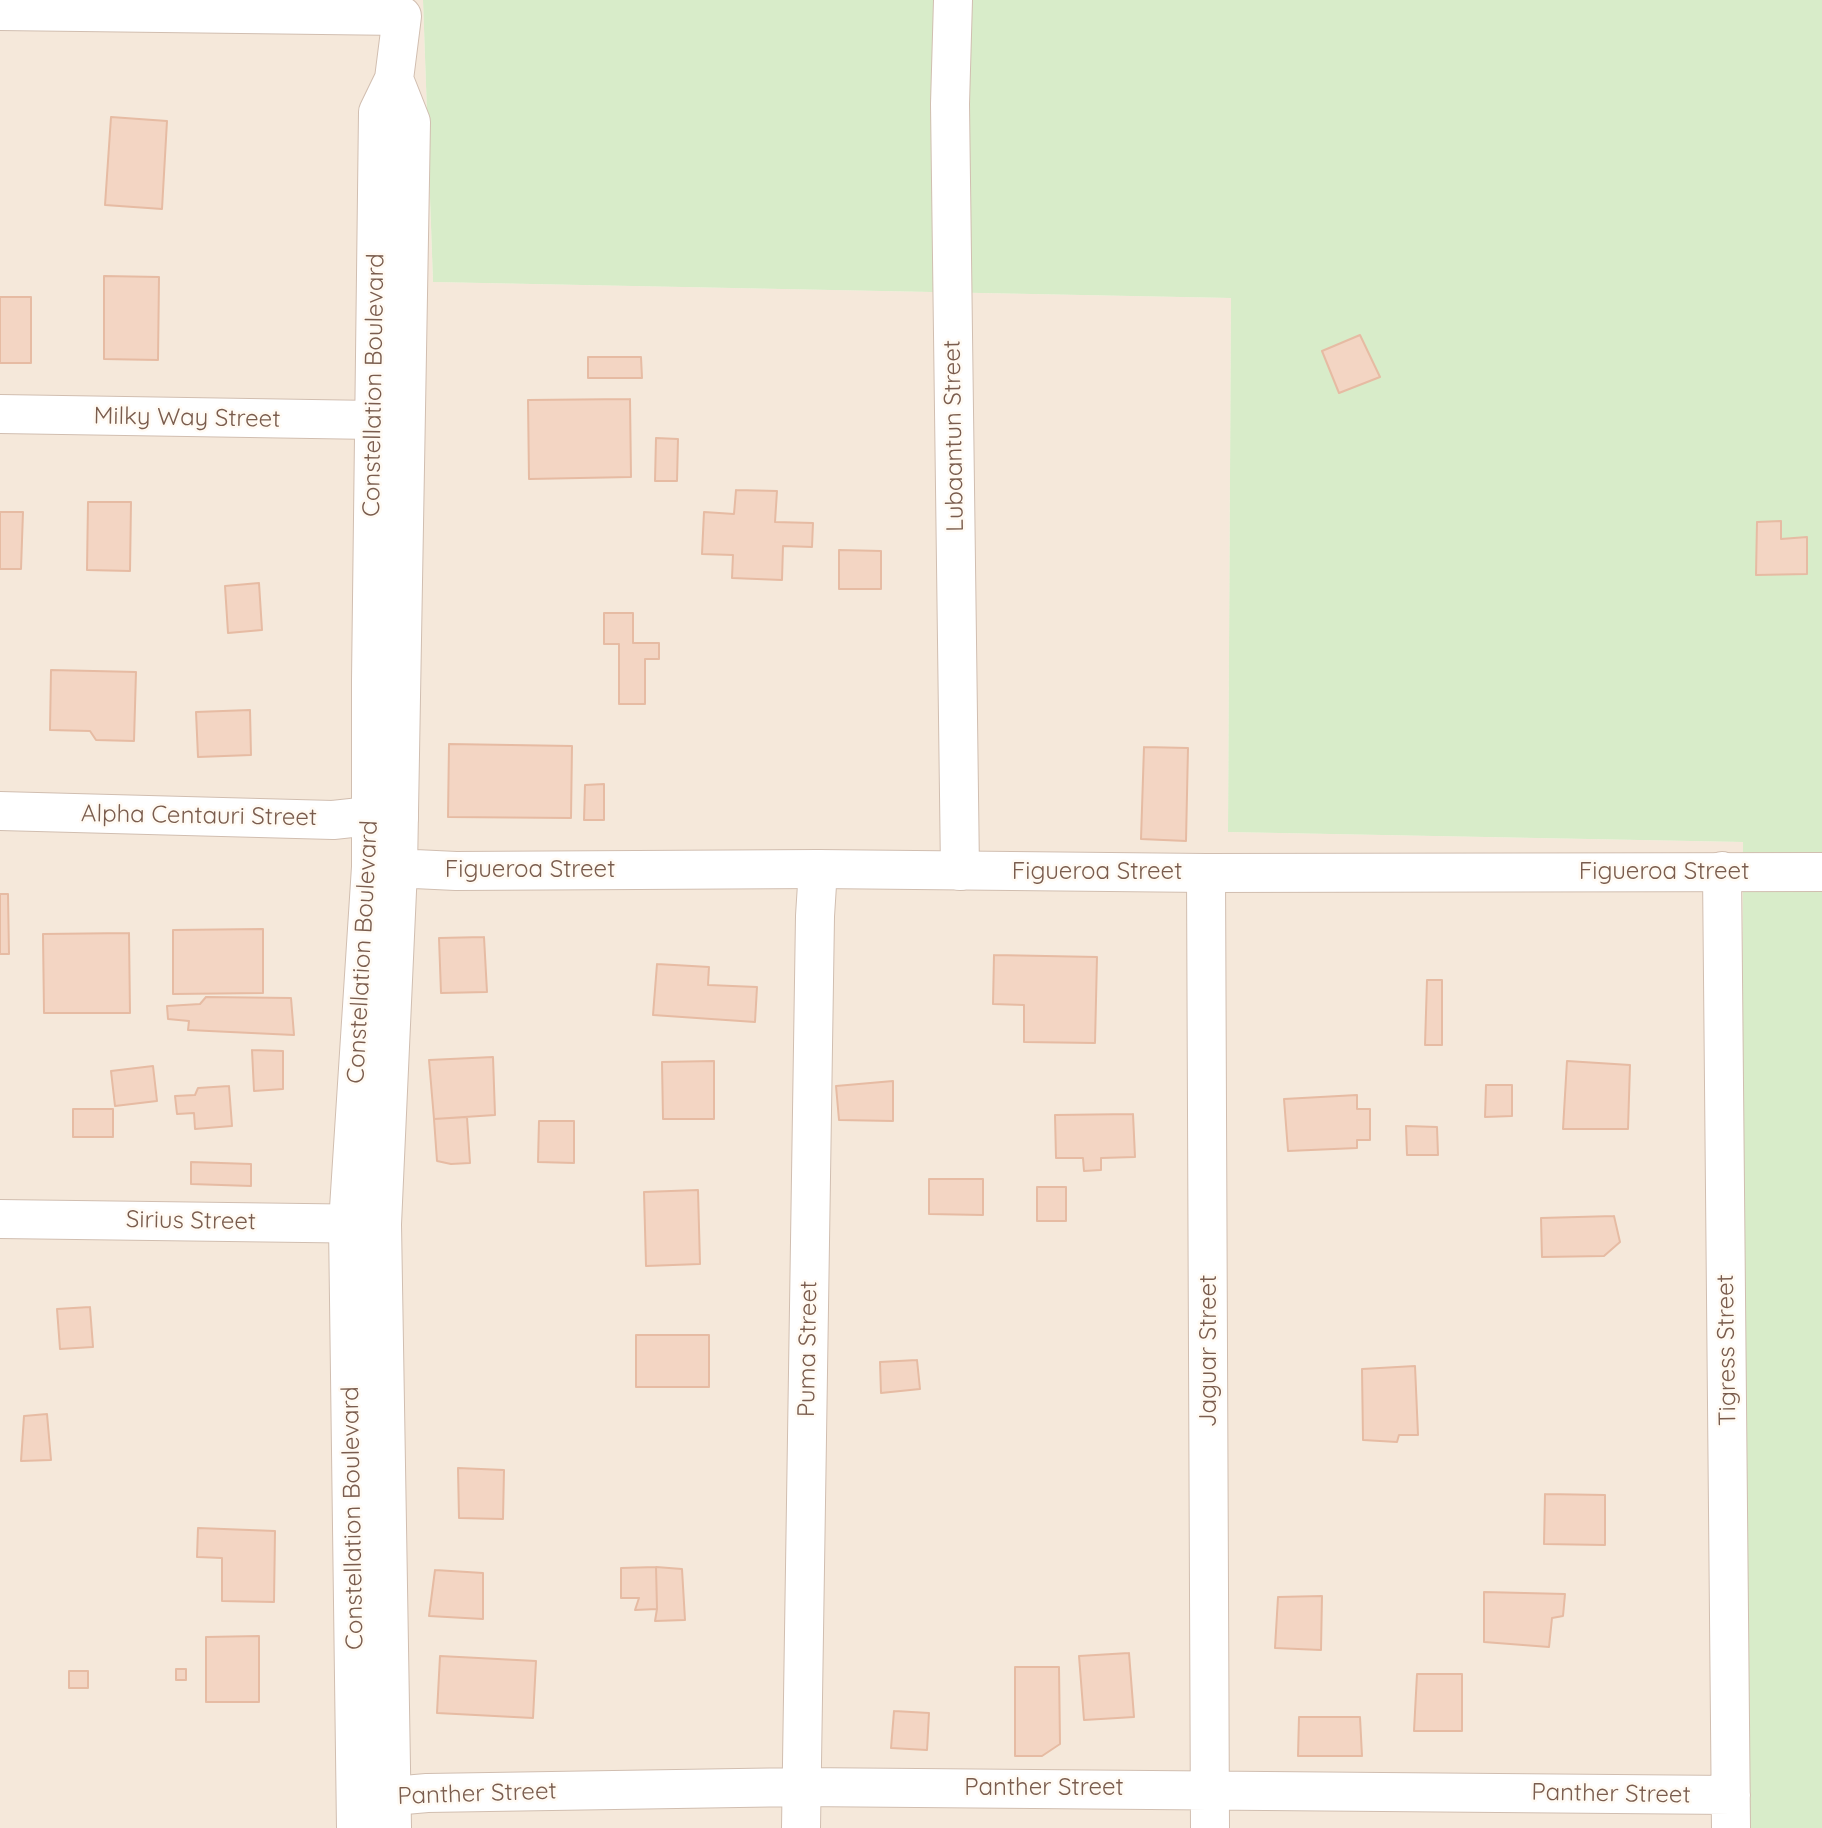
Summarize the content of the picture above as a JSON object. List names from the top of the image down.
{
  "streets": {
    "street": [
      "Constellation Boulevard",
      "Milky Way Street",
      "Lubaantun Street",
      "Alpha Centauri Street",
      "Figueroa Street",
      "Sirius Street",
      "Puma Street",
      "Tigress Street",
      "Jaguar Street",
      "Panther Street"
    ]
  },
  "crossings": [
    ["Constellation Boulevard", "Milky Way Street"],
    ["Constellation Boulevard", "Alpha Centauri Street"],
    ["Constellation Boulevard", "Figueroa Street"],
    ["Constellation Boulevard", "Sirius Street"],
    ["Constellation Boulevard", "Panther Street"],
    ["Lubaantun Street", "Figueroa Street"],
    ["Figueroa Street", "Puma Street"],
    ["Figueroa Street", "Tigress Street"],
    ["Figueroa Street", "Jaguar Street"],
    ["Puma Street", "Panther Street"],
    ["Tigress Street", "Panther Street"],
    ["Jaguar Street", "Panther Street"]
  ]
}
